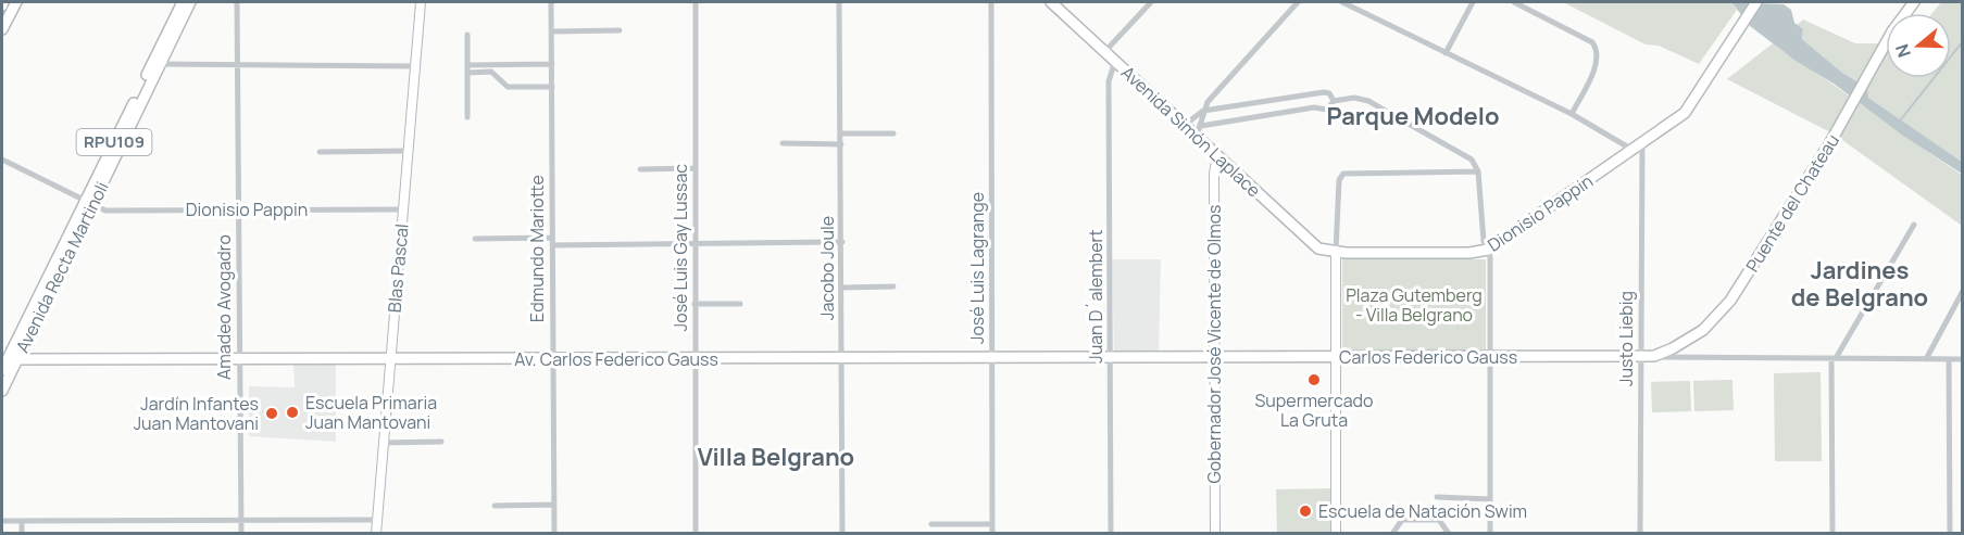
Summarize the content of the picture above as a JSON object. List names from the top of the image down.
{
  "streets": {
    "main road": [
      "Avenida Simón Laplace",
      "RPU109",
      "Puente del Chateau",
      "Dionisio Pappin",
      "Avenida Recta Martinoli",
      "Blas Pascal",
      "Gobernador José Vicente de Olmos",
      "Carlos Federico Gauss",
      "Av. Carlos Federico Gauss"
    ],
    "street": [
      "José Luis Gay Lussac",
      "Edmundo Mariotte",
      "Jacobo Joule",
      "José Luis Lagrange",
      "Juan D´alembert",
      "Amadeo Avogadro",
      "Justo Liebig"
    ]
  },
  "crossings": [
    ["Avenida Simón Laplace", "Dionisio Pappin"],
    ["Avenida Simón Laplace", "Juan D´alembert"],
    ["Avenida Simón Laplace", "Gobernador José Vicente de Olmos"],
    ["Puente del Chateau", "Justo Liebig"],
    ["Puente del Chateau", "Carlos Federico Gauss"],
    ["Dionisio Pappin", "Avenida Recta Martinoli"],
    ["Dionisio Pappin", "Blas Pascal"],
    ["Dionisio Pappin", "Amadeo Avogadro"],
    ["Dionisio Pappin", "Justo Liebig"],
    ["José Luis Gay Lussac", "Av. Carlos Federico Gauss"],
    ["Edmundo Mariotte", "Av. Carlos Federico Gauss"],
    ["Avenida Recta Martinoli", "Av. Carlos Federico Gauss"],
    ["Blas Pascal", "Av. Carlos Federico Gauss"],
    ["Jacobo Joule", "Av. Carlos Federico Gauss"],
    ["José Luis Lagrange", "Av. Carlos Federico Gauss"],
    ["Juan D´alembert", "Av. Carlos Federico Gauss"],
    ["Amadeo Avogadro", "Av. Carlos Federico Gauss"],
    ["Justo Liebig", "Carlos Federico Gauss"],
    ["Gobernador José Vicente de Olmos", "Carlos Federico Gauss"],
    ["Gobernador José Vicente de Olmos", "Av. Carlos Federico Gauss"],
    ["Carlos Federico Gauss", "Av. Carlos Federico Gauss"]
  ],
  "districts": ["Parque Modelo", "Jardines de Belgrano", "Villa Belgrano"],
  "parks": ["Plaza Gutemberg - Villa Belgrano"],
  "places": [
    "Supermercado La Gruta",
    "Escuela Primaria Juan Mantovani",
    "Jardín Infantes Juan Mantovani",
    "Escuela de Natación Swim"
  ],
  "north": "left"
}
